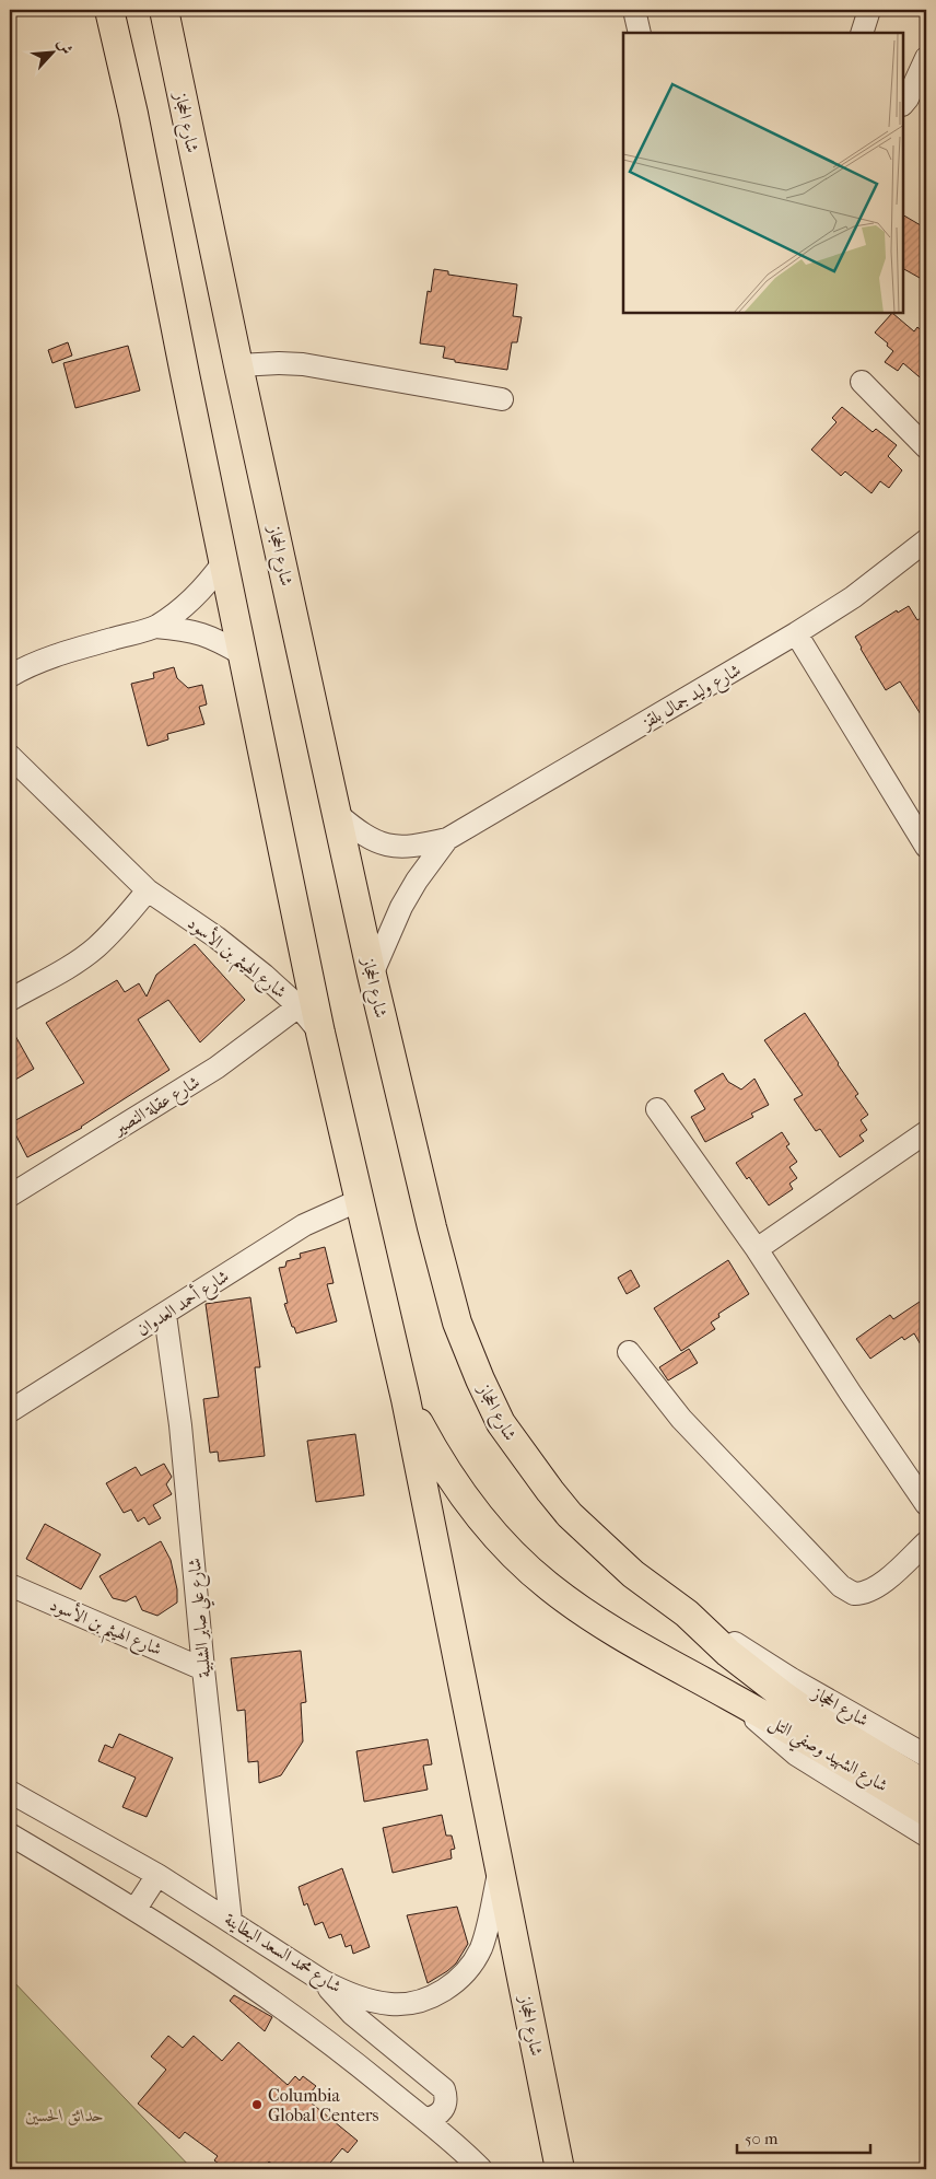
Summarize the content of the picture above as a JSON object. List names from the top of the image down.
{
  "streets": {
    "main road": ["شارع الحجاز", "شارع الشهيد وصفي التل"],
    "street": [
      "شارع وليد جمال بلقز",
      "شارع الهيثم بن الأسود",
      "شارع عقلة النصير",
      "شارع أحمد العدوان",
      "شارع علي صابر الشلبية",
      "شارع محمد السعد البطاينة"
    ]
  },
  "crossings": [
    ["شارع الحجاز", "شارع وليد جمال بلقز"],
    ["شارع الحجاز", "شارع الهيثم بن الأسود"],
    ["شارع الحجاز", "شارع أحمد العدوان"],
    ["شارع الحجاز", "شارع الشهيد وصفي التل"],
    ["شارع الحجاز", "شارع محمد السعد البطاينة"],
    ["شارع الهيثم بن الأسود", "شارع عقلة النصير"],
    ["شارع الهيثم بن الأسود", "شارع علي صابر الشلبية"],
    ["شارع أحمد العدوان", "شارع علي صابر الشلبية"],
    ["شارع علي صابر الشلبية", "شارع محمد السعد البطاينة"]
  ],
  "parks": ["حدائق الحسين"],
  "places": ["Columbia Global Centers"],
  "scale_bar": "50 m",
  "north": "top right"
}
